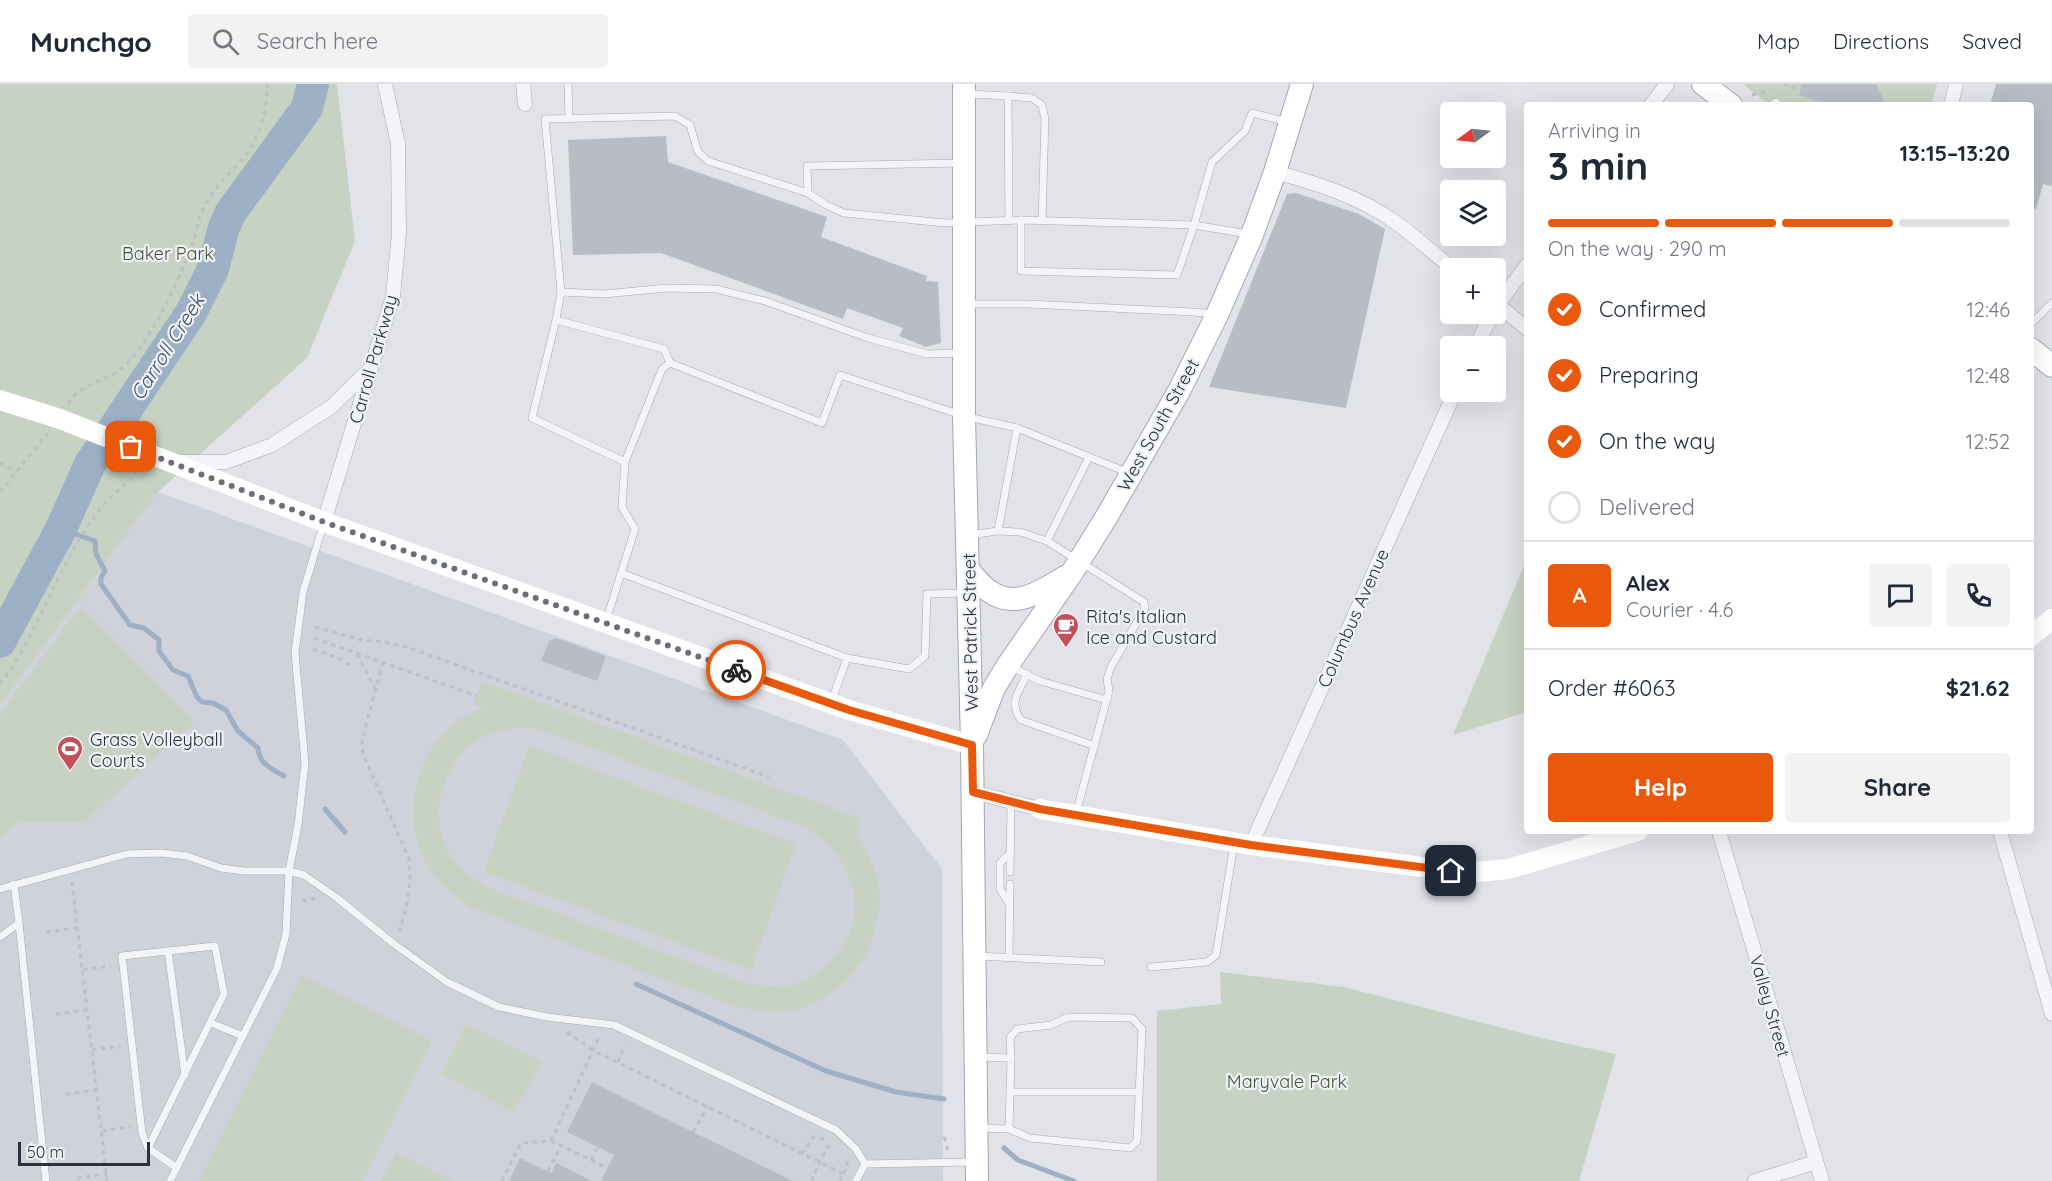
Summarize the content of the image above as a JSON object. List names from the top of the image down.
{
  "streets": {
    "main road": ["West South Street", "West Patrick Street"],
    "street": ["Carroll Parkway", "Columbus Avenue", "Valley Street"]
  },
  "crossings": [
    ["West South Street", "West Patrick Street"]
  ],
  "water": ["Carroll Creek"],
  "parks": ["Baker Park", "Maryvale Park"],
  "places": {
    "cafe": ["Rita's Italian Ice and Custard"],
    "sports": ["Grass Volleyball Courts"]
  },
  "scale_bar": "50 m",
  "north": "left",
  "page": {
    "header": "Munchgo",
    "search": "Search here",
    "nav": ["Map", "Directions", "Saved"],
    "map_buttons": ["+", "−"],
    "heading": ["3 min", "Arriving in", "13:15–13:20"],
    "panel": [
      "Alex",
      "Courier · 4.6",
      "Order #6063",
      "$21.62"
    ],
    "bar": "On the way · 290 m",
    "list": [
      ["Confirmed", "12:46"],
      ["Preparing", "12:48"],
      ["On the way", "12:52"],
      "Delivered"
    ],
    "round": "A",
    "buttons": ["Help", "Share"],
    "scale": "50 m"
  }
}
